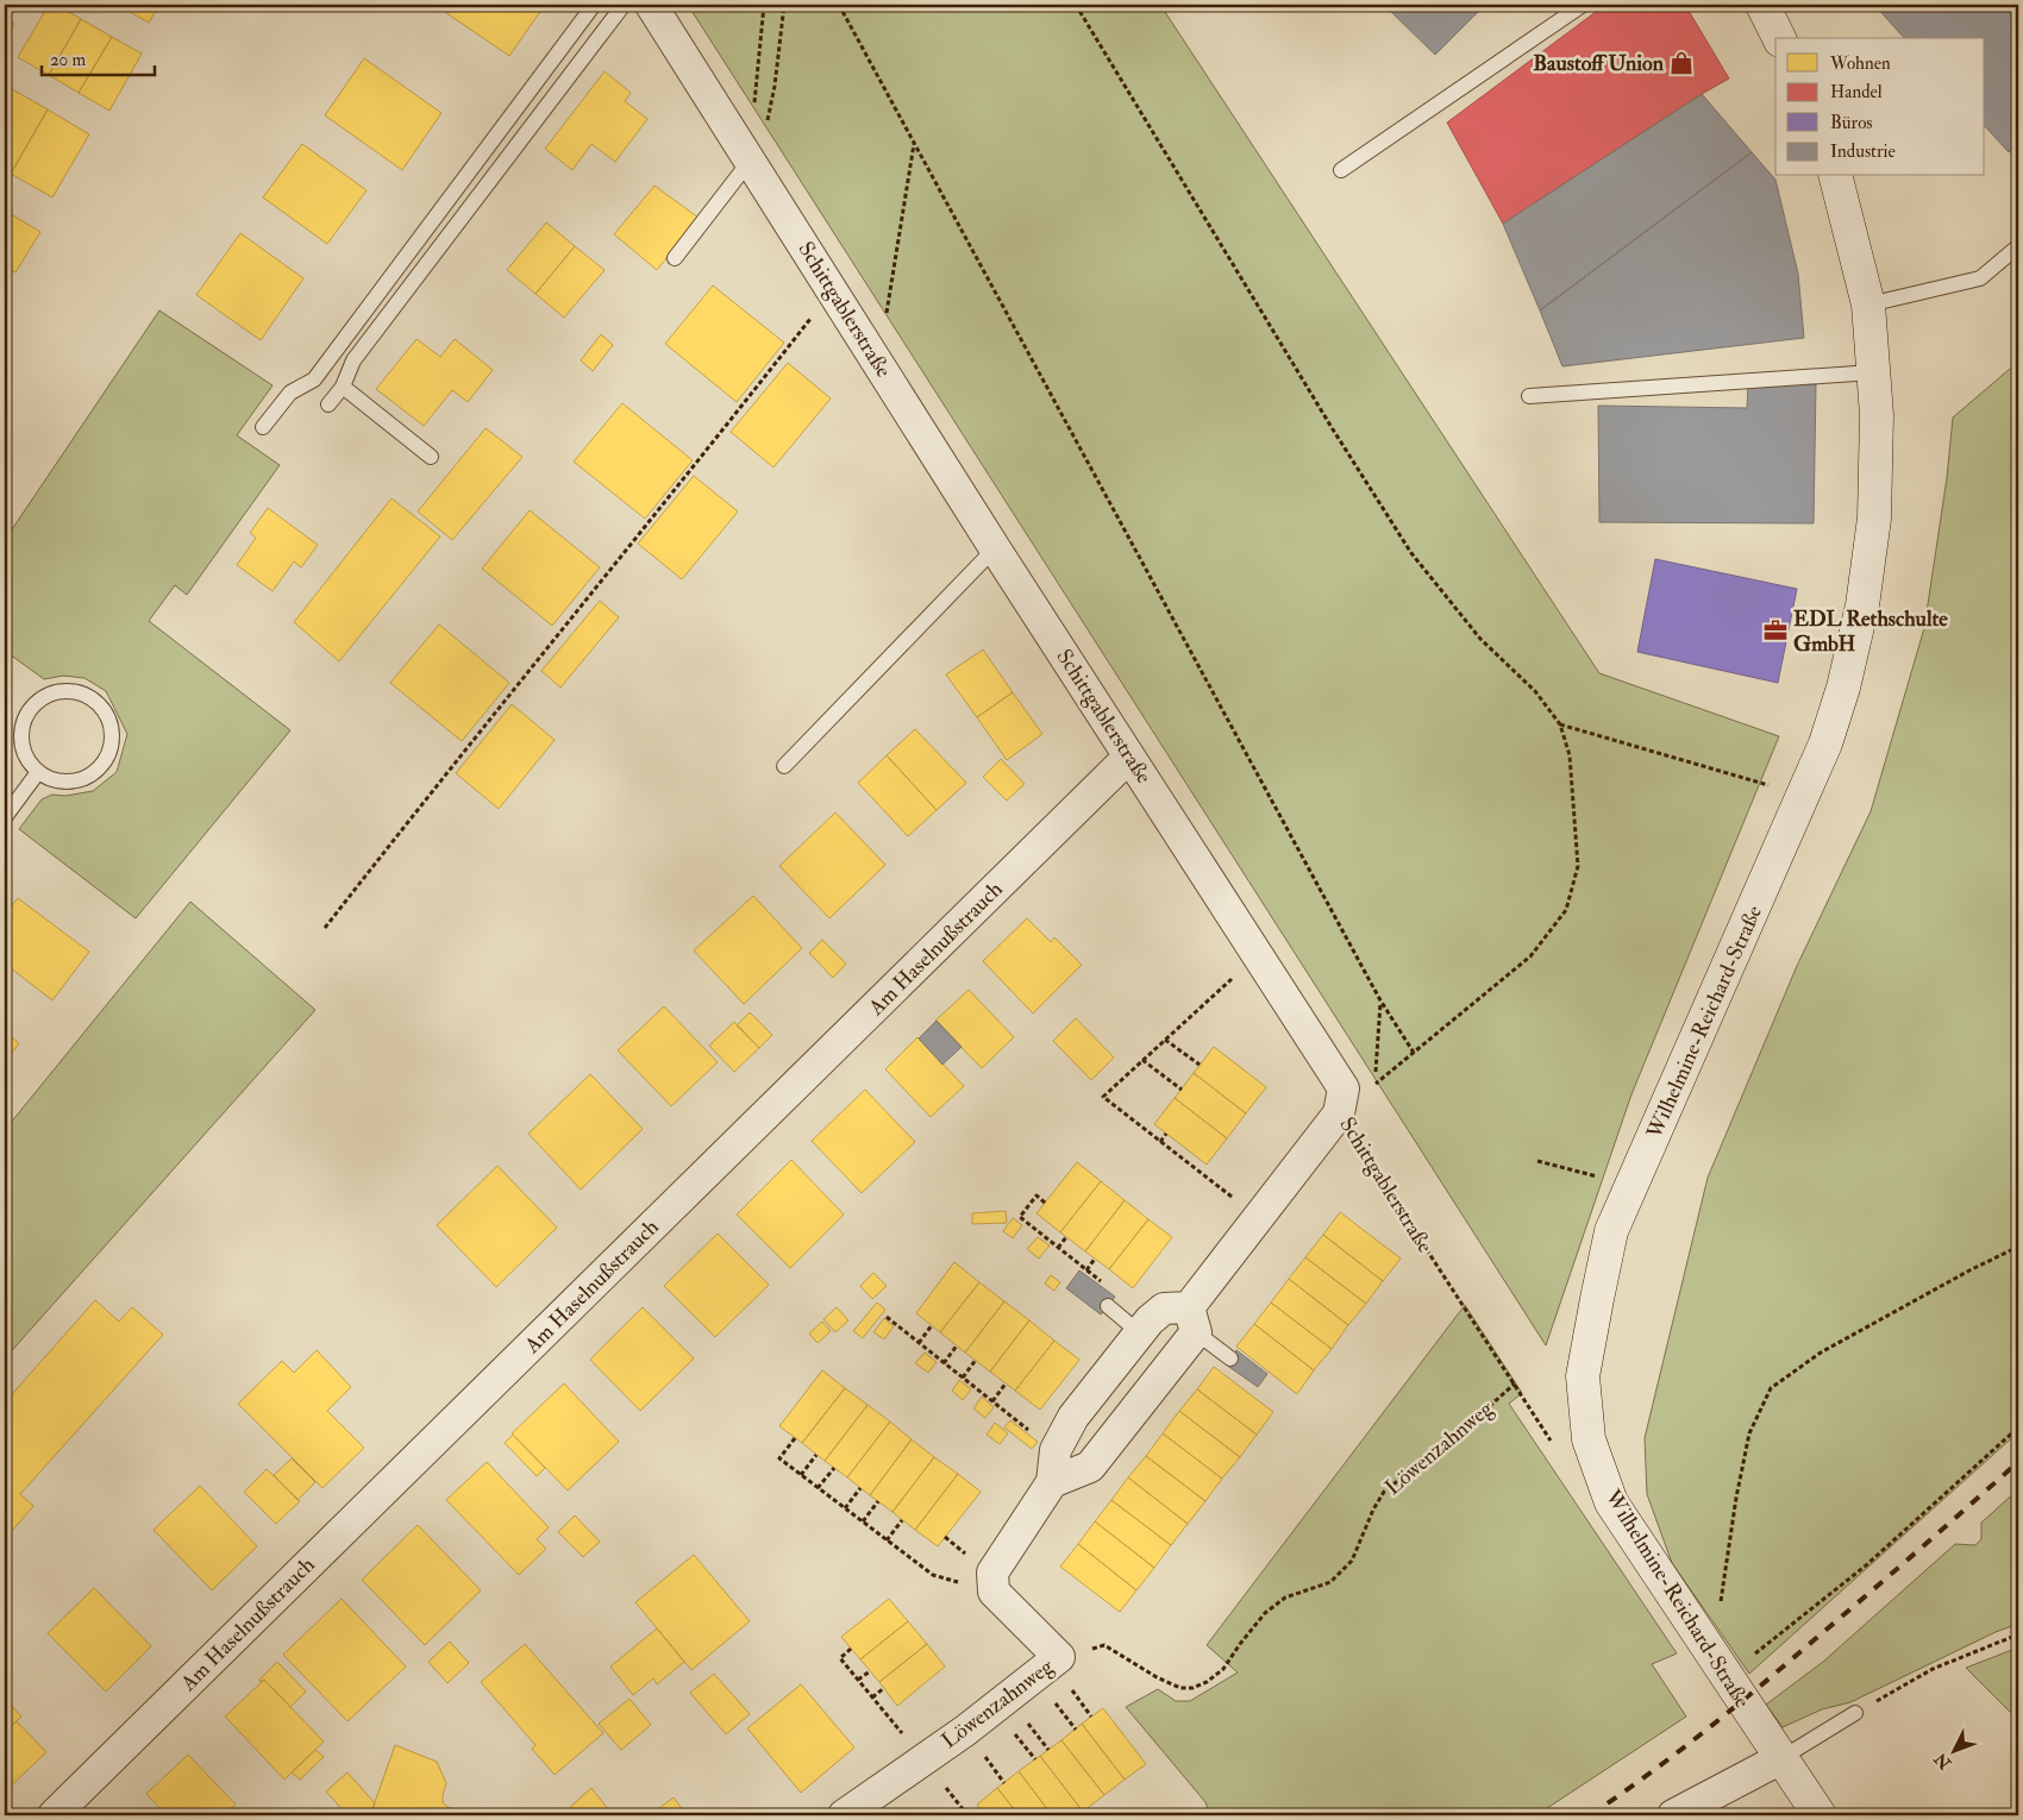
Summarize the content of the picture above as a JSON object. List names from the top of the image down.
{
  "streets": {
    "street": [
      "Schittgablerstraße",
      "Am Haselnußstrauch",
      "Wilhelmine-Reichard-Straße",
      "Löwenzahnweg"
    ]
  },
  "crossings": [
    ["Schittgablerstraße", "Am Haselnußstrauch"],
    ["Schittgablerstraße", "Löwenzahnweg"]
  ],
  "places": {
    "shop": ["Baustoff Union"],
    "office": ["EDL Rethschulte GmbH"]
  },
  "legend": [
    "Wohnen",
    "Handel",
    "Büros",
    "Industrie"
  ],
  "scale_bar": "20 m",
  "north": "bottom left"
}
